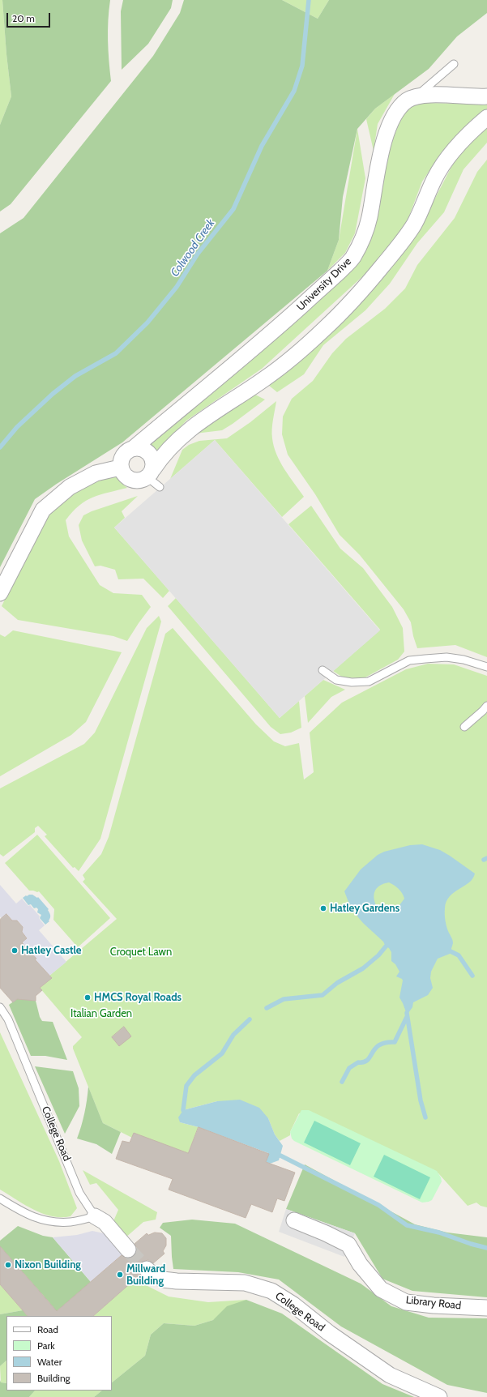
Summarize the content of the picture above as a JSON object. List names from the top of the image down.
{
  "streets": {
    "street": ["University Drive", "College Road", "Library Road"]
  },
  "water": ["Colwood Creek"],
  "parks": ["Croquet Lawn", "Italian Garden"],
  "places": [
    "Hatley Gardens",
    "Hatley Castle",
    "HMCS Royal Roads",
    "Nixon Building",
    "Millward Building"
  ],
  "legend": [
    "Road",
    "Park",
    "Water",
    "Building"
  ],
  "scale_bar": "20 m"
}
